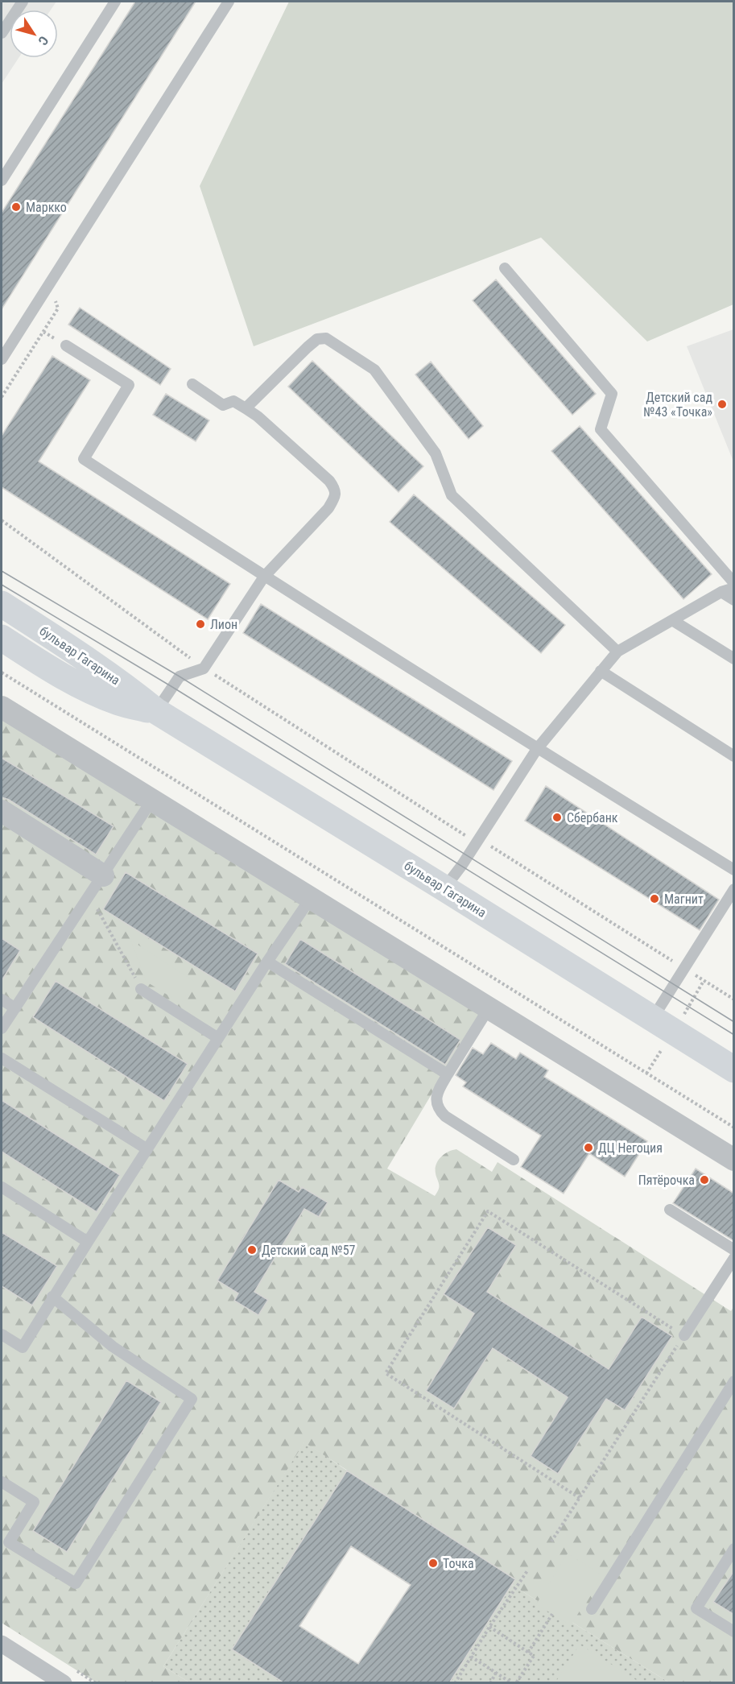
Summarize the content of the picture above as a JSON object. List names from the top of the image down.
{
  "streets": {
    "main road": ["бульвар Гагарина"]
  },
  "places": [
    "Маркко",
    "Детский сад №43 «Точка»",
    "Лион",
    "Сбербанк",
    "Магнит",
    "ДЦ Негоция",
    "Пятёрочка",
    "Детский сад №57",
    "Точка"
  ],
  "north": "bottom right"
}
